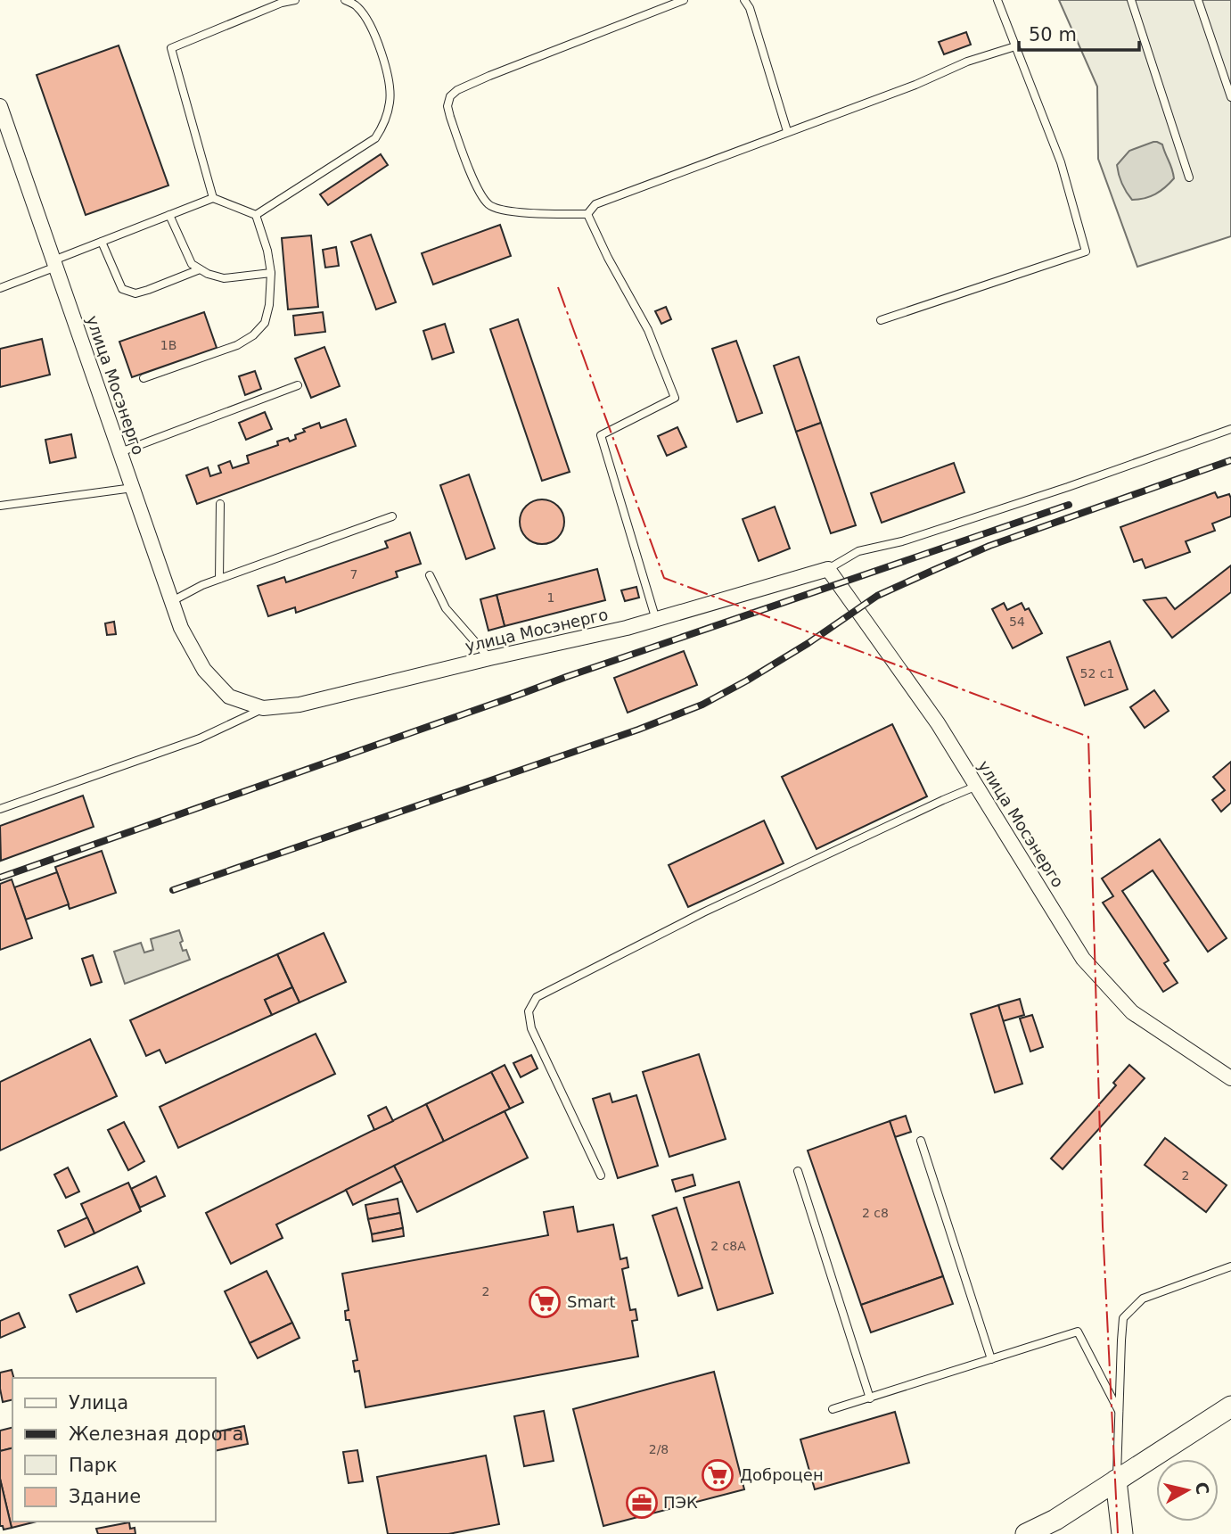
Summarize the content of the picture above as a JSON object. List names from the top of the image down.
{
  "streets": {
    "street": ["улица Мосэнерго"]
  },
  "places": {
    "supermarket": ["Smart", "Доброцен"],
    "office": ["ПЭК"]
  },
  "house_numbers": [
    "1В",
    "7",
    "1",
    "54",
    "52 с1",
    "2",
    "2 с8",
    "2 с8А",
    "2",
    "2/8"
  ],
  "legend": [
    "Улица",
    "Железная дорога",
    "Парк",
    "Здание"
  ],
  "scale_bar": "50 m",
  "north": "right"
}
